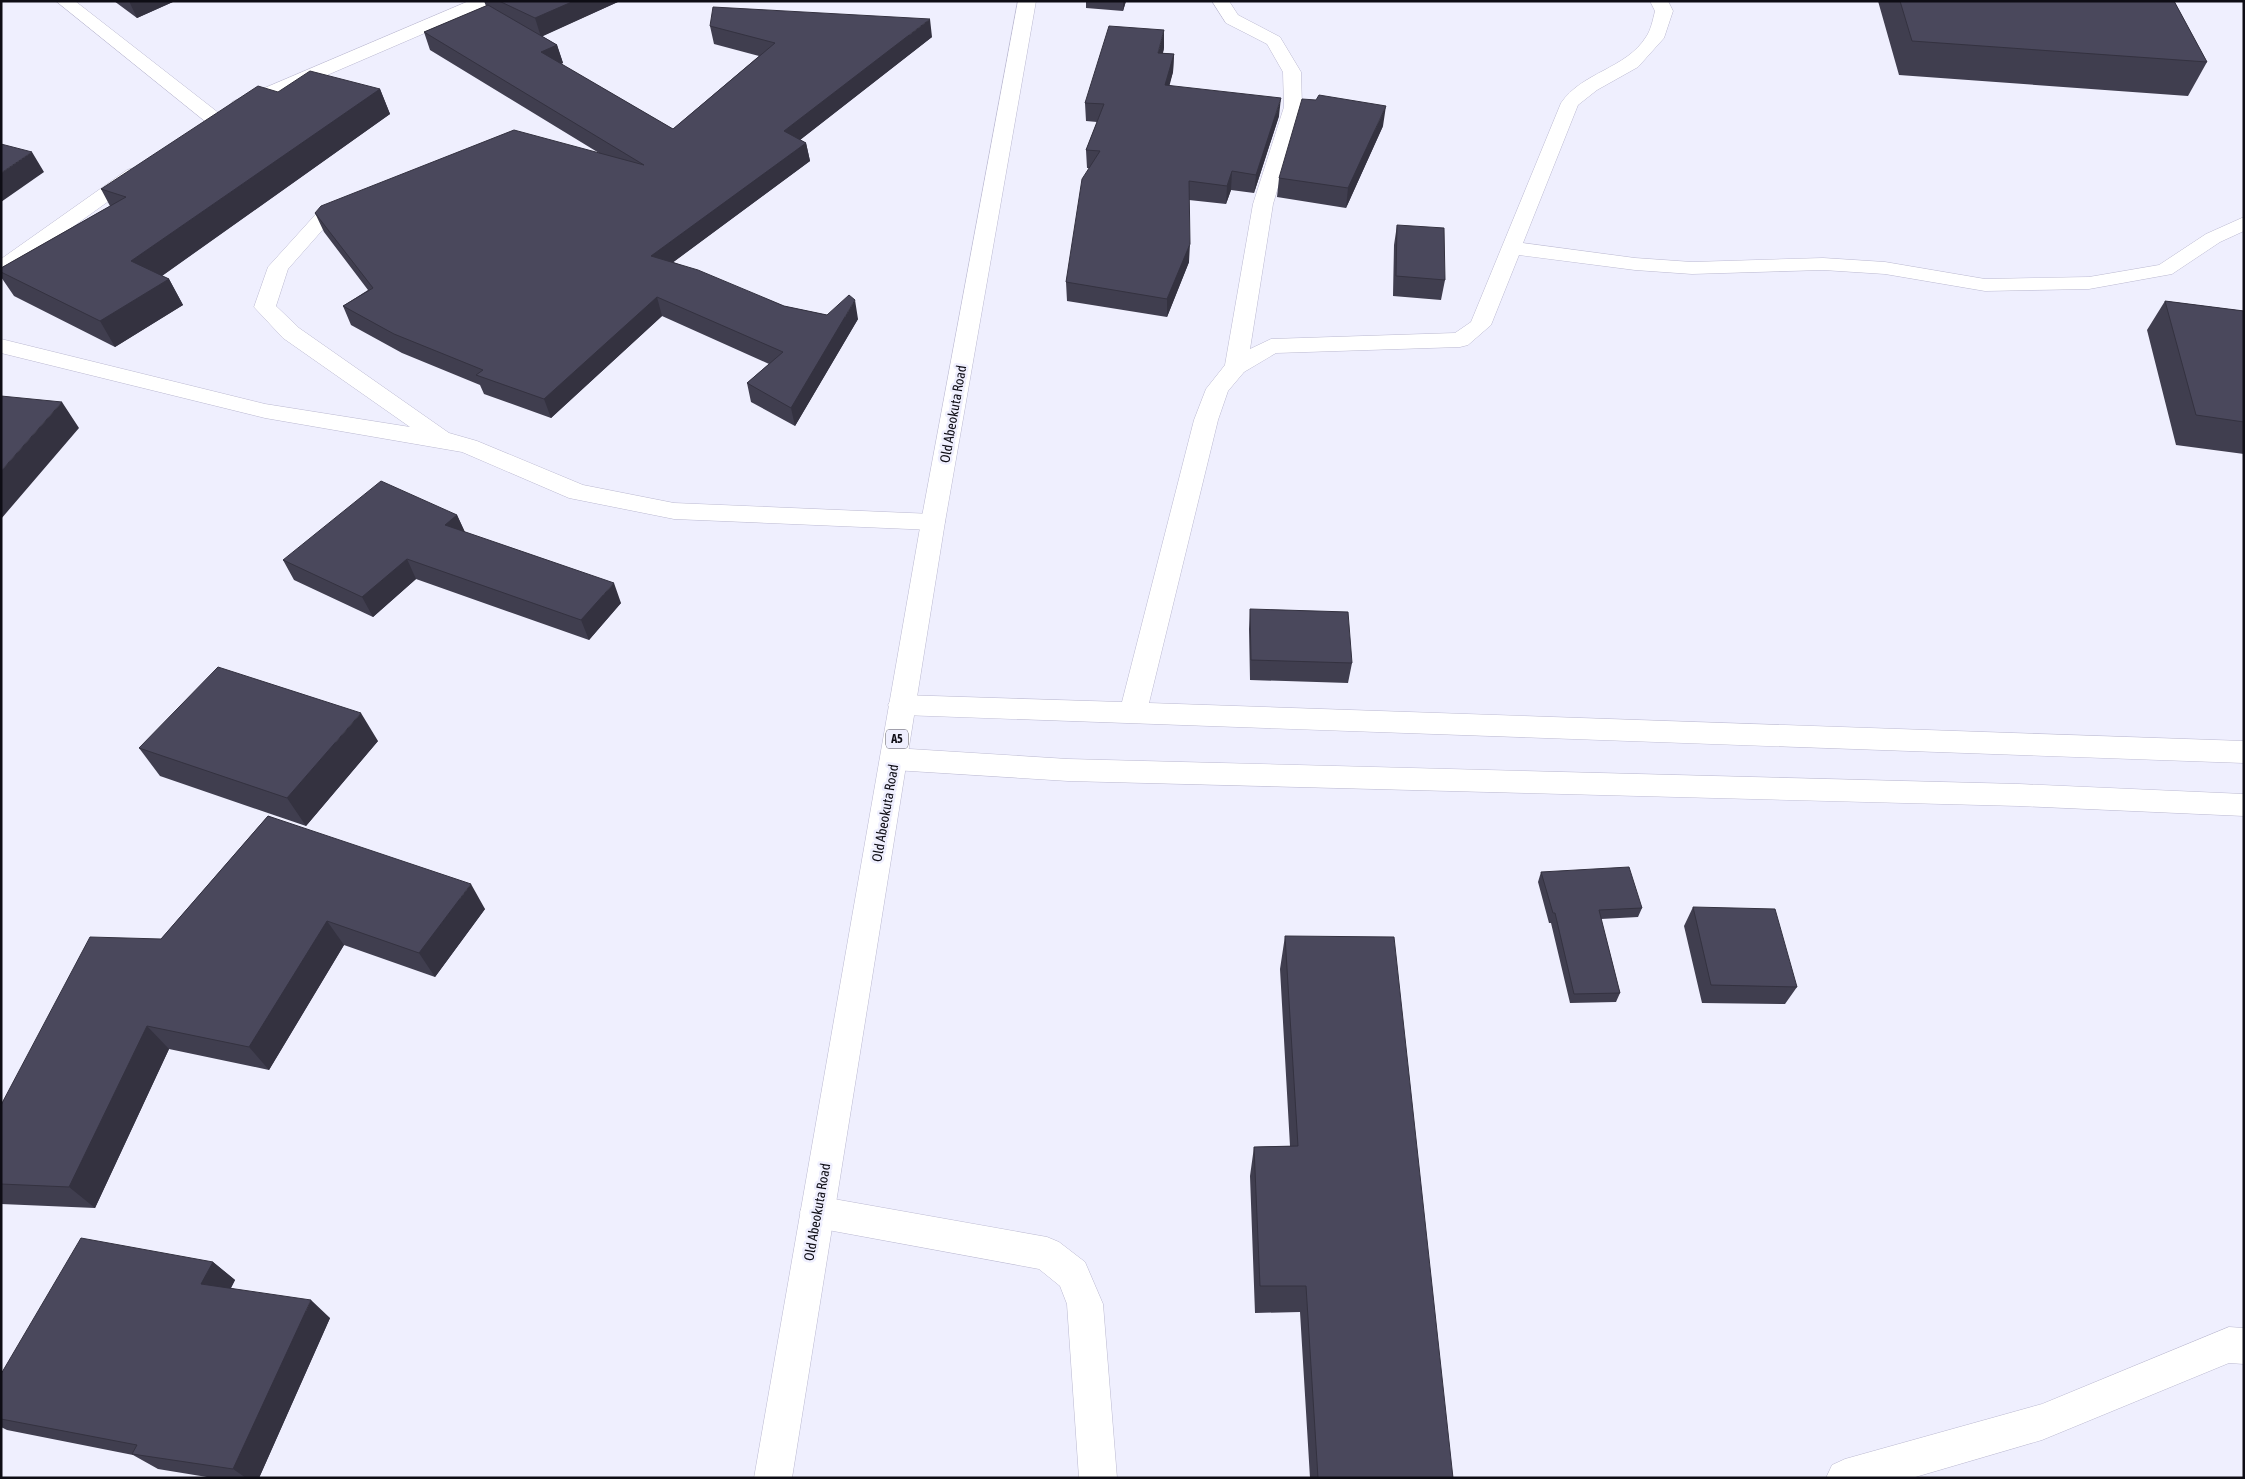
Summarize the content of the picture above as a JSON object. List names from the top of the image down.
{
  "streets": {
    "main road": ["Old Abeokuta Road", "A5"]
  }
}
